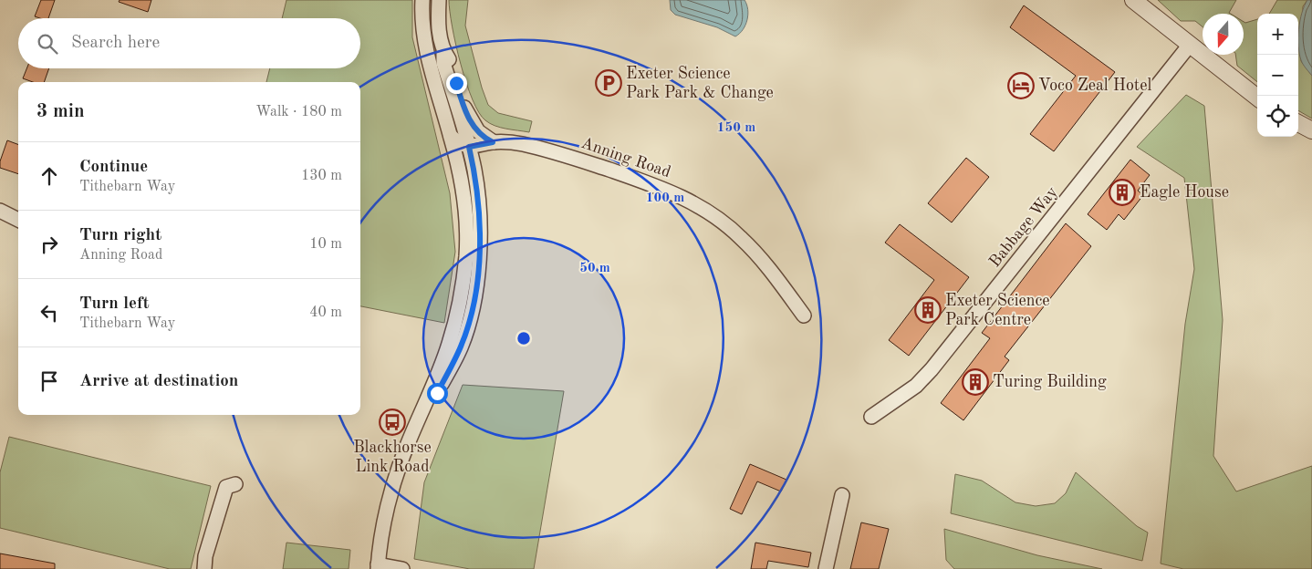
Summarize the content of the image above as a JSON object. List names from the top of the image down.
{
  "streets": {
    "street": ["Anning Road", "Babbage Way"]
  },
  "places": {
    "parking": ["Exeter Science Park Park & Change"],
    "hotel": ["Voco Zeal Hotel"],
    "building": ["Eagle House", "Exeter Science Park Centre", "Turing Building"],
    "bus stop": ["Blackhorse Link Road"]
  },
  "north": "bottom",
  "page": {
    "map_buttons": ["+", "−"],
    "search": "Search here",
    "heading": ["3 min", "Walk · 180 m"],
    "list": [
      ["Continue", "Tithebarn Way", "130 m"],
      ["Turn right", "Anning Road", "10 m"],
      ["Turn left", "Tithebarn Way", "40 m"],
      "Arrive at destination"
    ]
  },
  "rings": ["150 m", "100 m", "50 m"]
}
